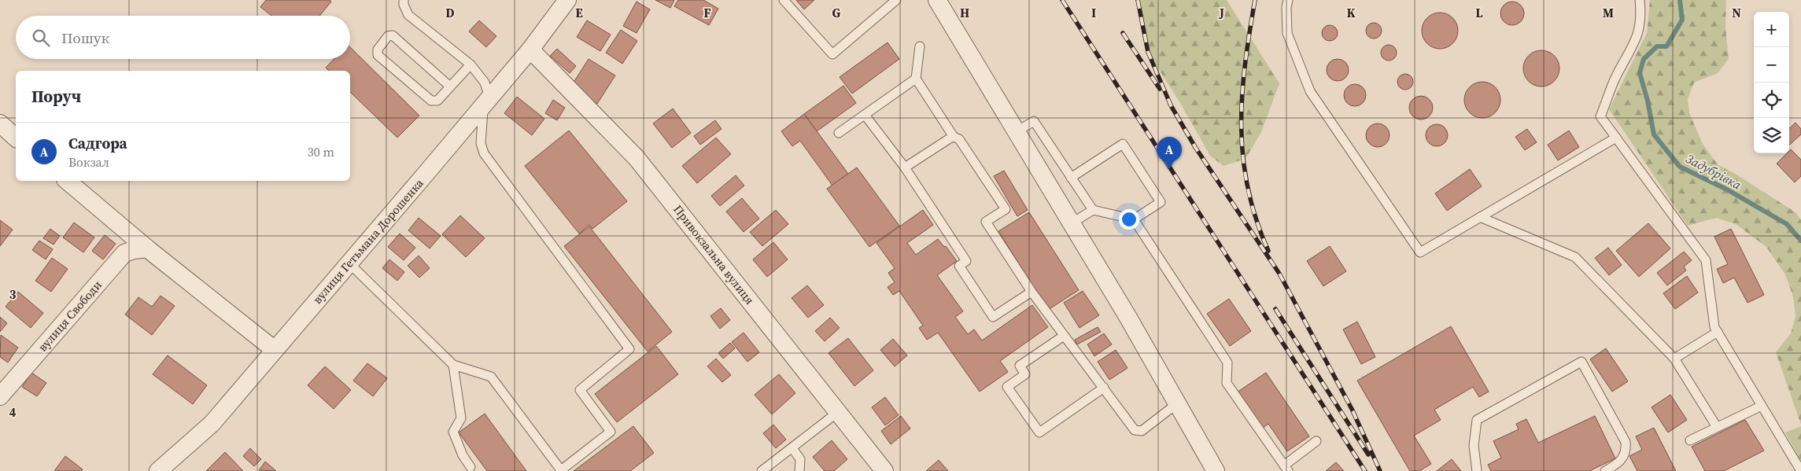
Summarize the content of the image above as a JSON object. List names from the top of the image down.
{
  "streets": {
    "street": ["вулиця Гетьмана Дорошенка", "Привокзальна вулиця", "вулиця Свободи"]
  },
  "crossings": [
    ["вулиця Гетьмана Дорошенка", "Привокзальна вулиця"]
  ],
  "water": ["Задубрівка"],
  "page": {
    "map_buttons": ["+", "−"],
    "search": "Пошук",
    "heading": "Поруч",
    "list": [
      {
        "mark": "A",
        "name": "Садгора",
        "note": "Вокзал",
        "value": "30 m"
      }
    ],
    "pins": "A"
  },
  "grid": {
    "columns": [
      "D",
      "E",
      "F",
      "G",
      "H",
      "I",
      "J",
      "K",
      "L",
      "M",
      "N"
    ],
    "rows": ["3", "4"]
  }
}
